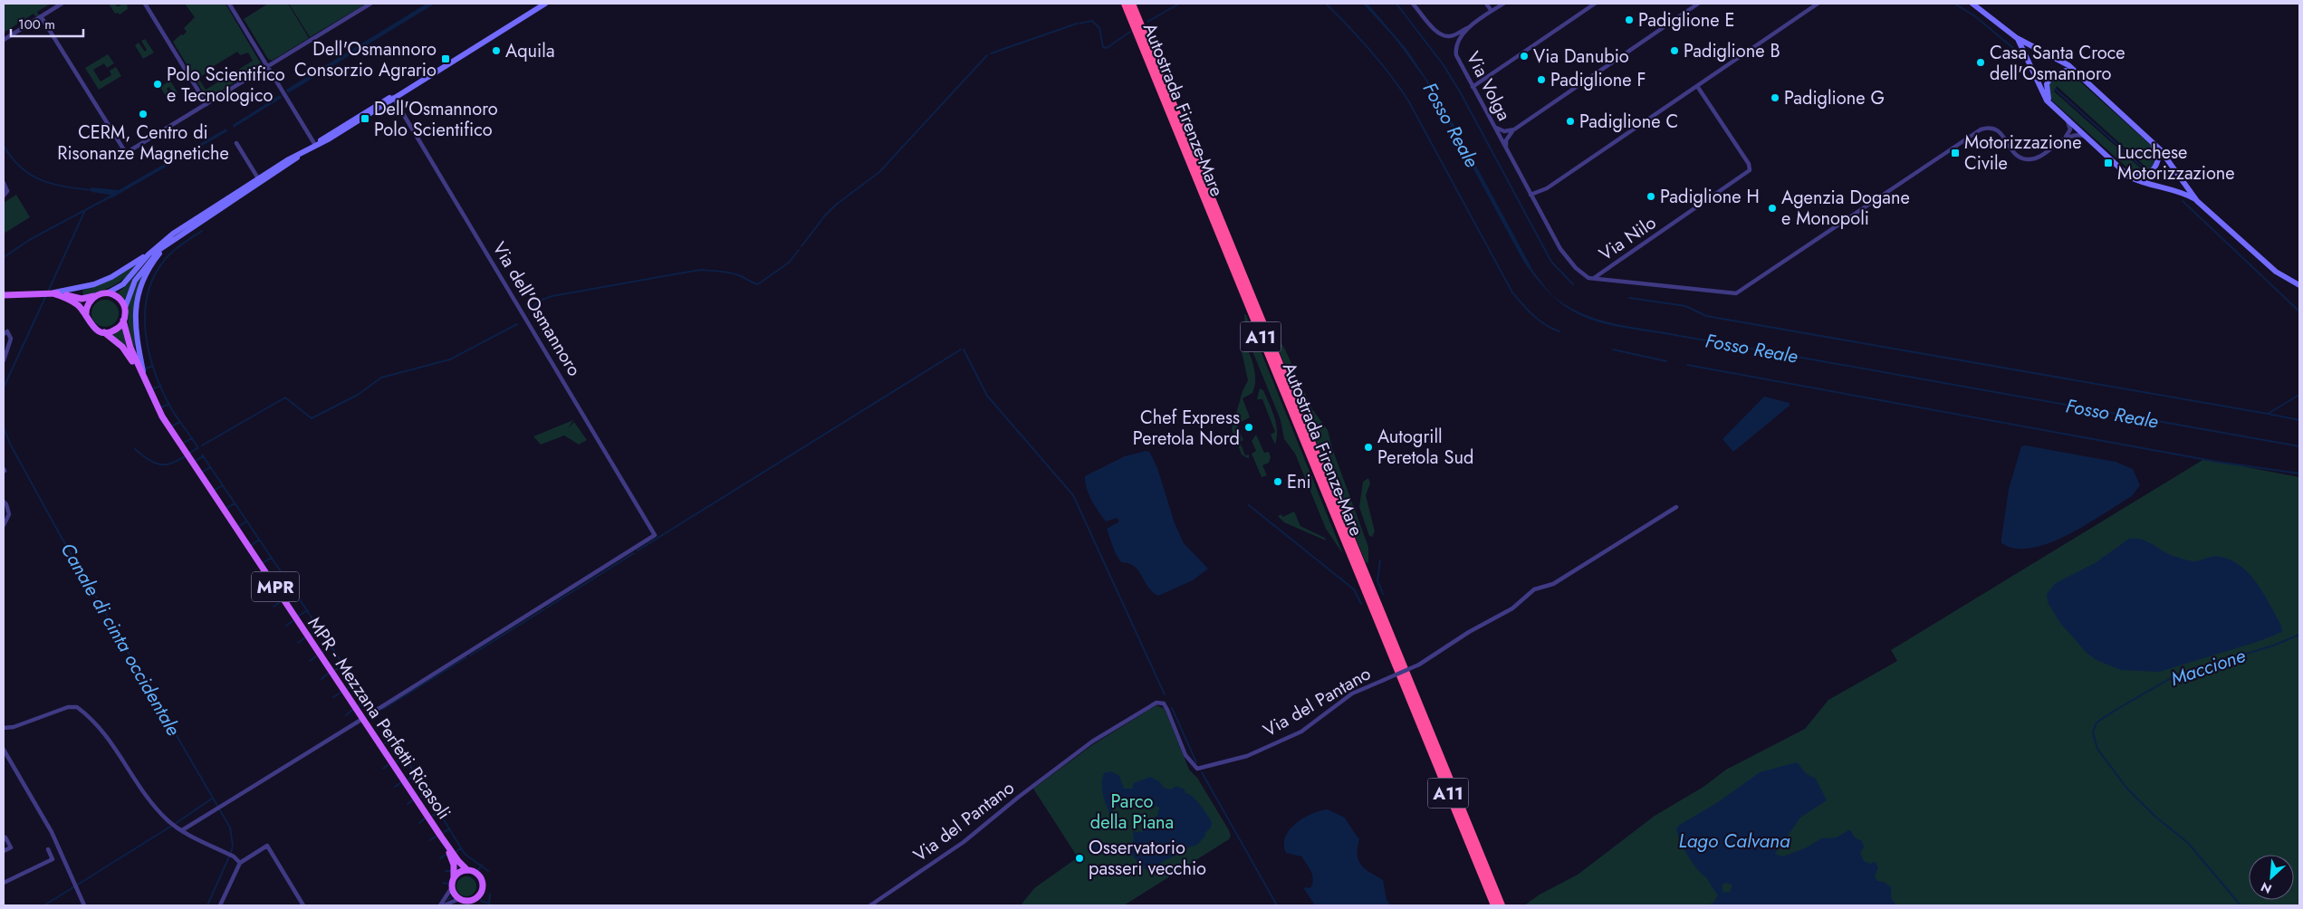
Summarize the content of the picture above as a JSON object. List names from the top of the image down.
{
  "streets": {
    "highway": ["Autostrada Firenze-Mare", "A11"],
    "main road": ["MPR", "MPR - Mezzana Perfetti Ricasoli"],
    "street": [
      "Via Volga",
      "Via Nilo",
      "Via dell'Osmannoro",
      "Via del Pantano"
    ]
  },
  "crossings": [
    ["Via Volga", "Via Nilo"],
    ["MPR", "MPR - Mezzana Perfetti Ricasoli"]
  ],
  "water": [
    "Fosso Reale",
    "Canale di cinta occidentale",
    "Maccione",
    "Lago Calvana"
  ],
  "parks": ["Parco della Piana"],
  "places": {
    "other": [
      "Padiglione E",
      "Aquila",
      "Padiglione B",
      "Via Danubio",
      "Casa Santa Croce dell'Osmannoro",
      "Padiglione F",
      "Polo Scientifico e Tecnologico",
      "Padiglione G",
      "CERM, Centro di Risonanze Magnetiche",
      "Padiglione C",
      "Padiglione H",
      "Agenzia Dogane e Monopoli",
      "Chef Express Peretola Nord",
      "Autogrill Peretola Sud",
      "Eni",
      "Osservatorio passeri vecchio"
    ],
    "transit": [
      "Dell'Osmannoro Consorzio Agrario",
      "Dell'Osmannoro Polo Scientifico",
      "Motorizzazione Civile",
      "Lucchese Motorizzazione"
    ]
  },
  "scale_bar": "100 m",
  "north": "bottom left"
}
